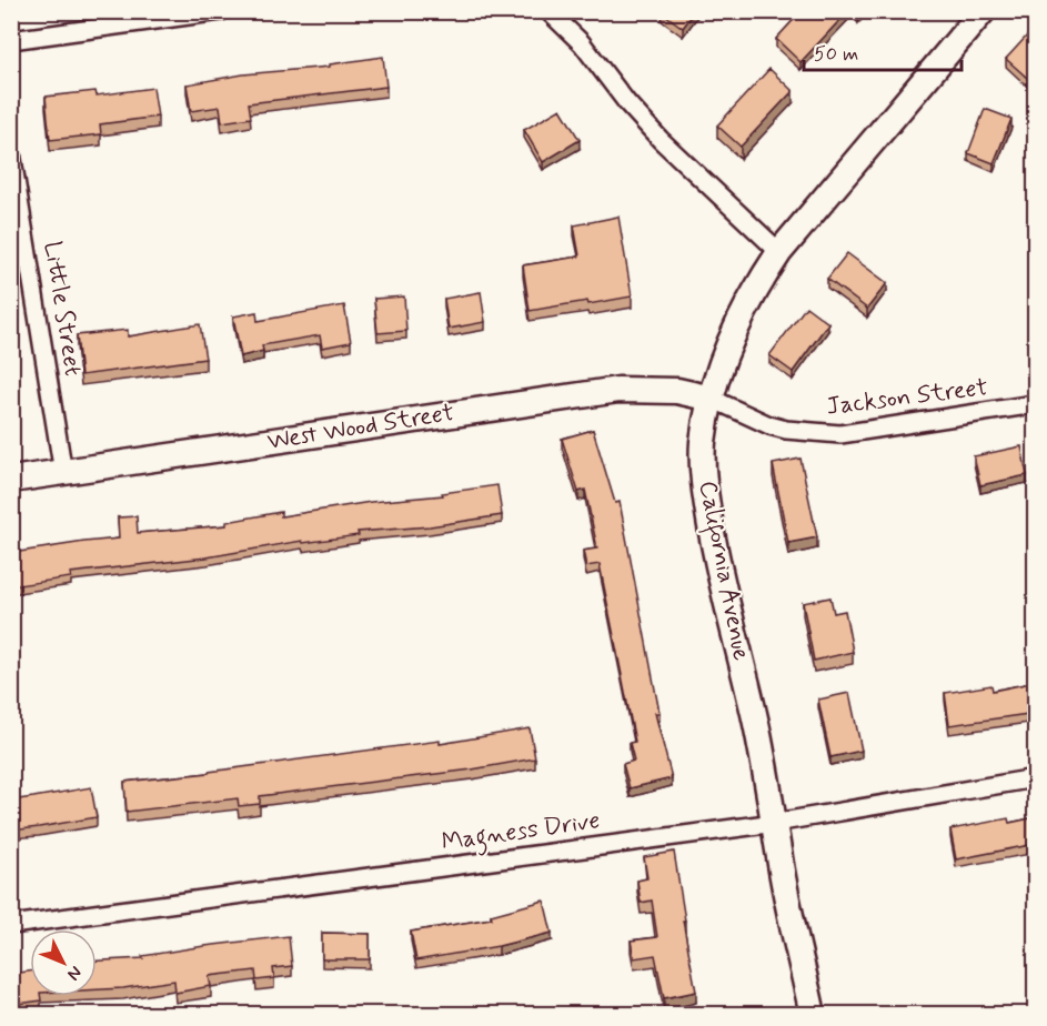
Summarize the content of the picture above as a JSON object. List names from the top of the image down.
{
  "streets": {
    "main road": ["West Wood Street", "California Avenue"],
    "street": ["Little Street", "Jackson Street", "Magness Drive"]
  },
  "crossings": [
    ["Little Street", "West Wood Street"],
    ["Jackson Street", "West Wood Street"],
    ["Jackson Street", "California Avenue"],
    ["West Wood Street", "California Avenue"],
    ["California Avenue", "Magness Drive"]
  ],
  "scale_bar": "50 m",
  "north": "bottom right"
}
